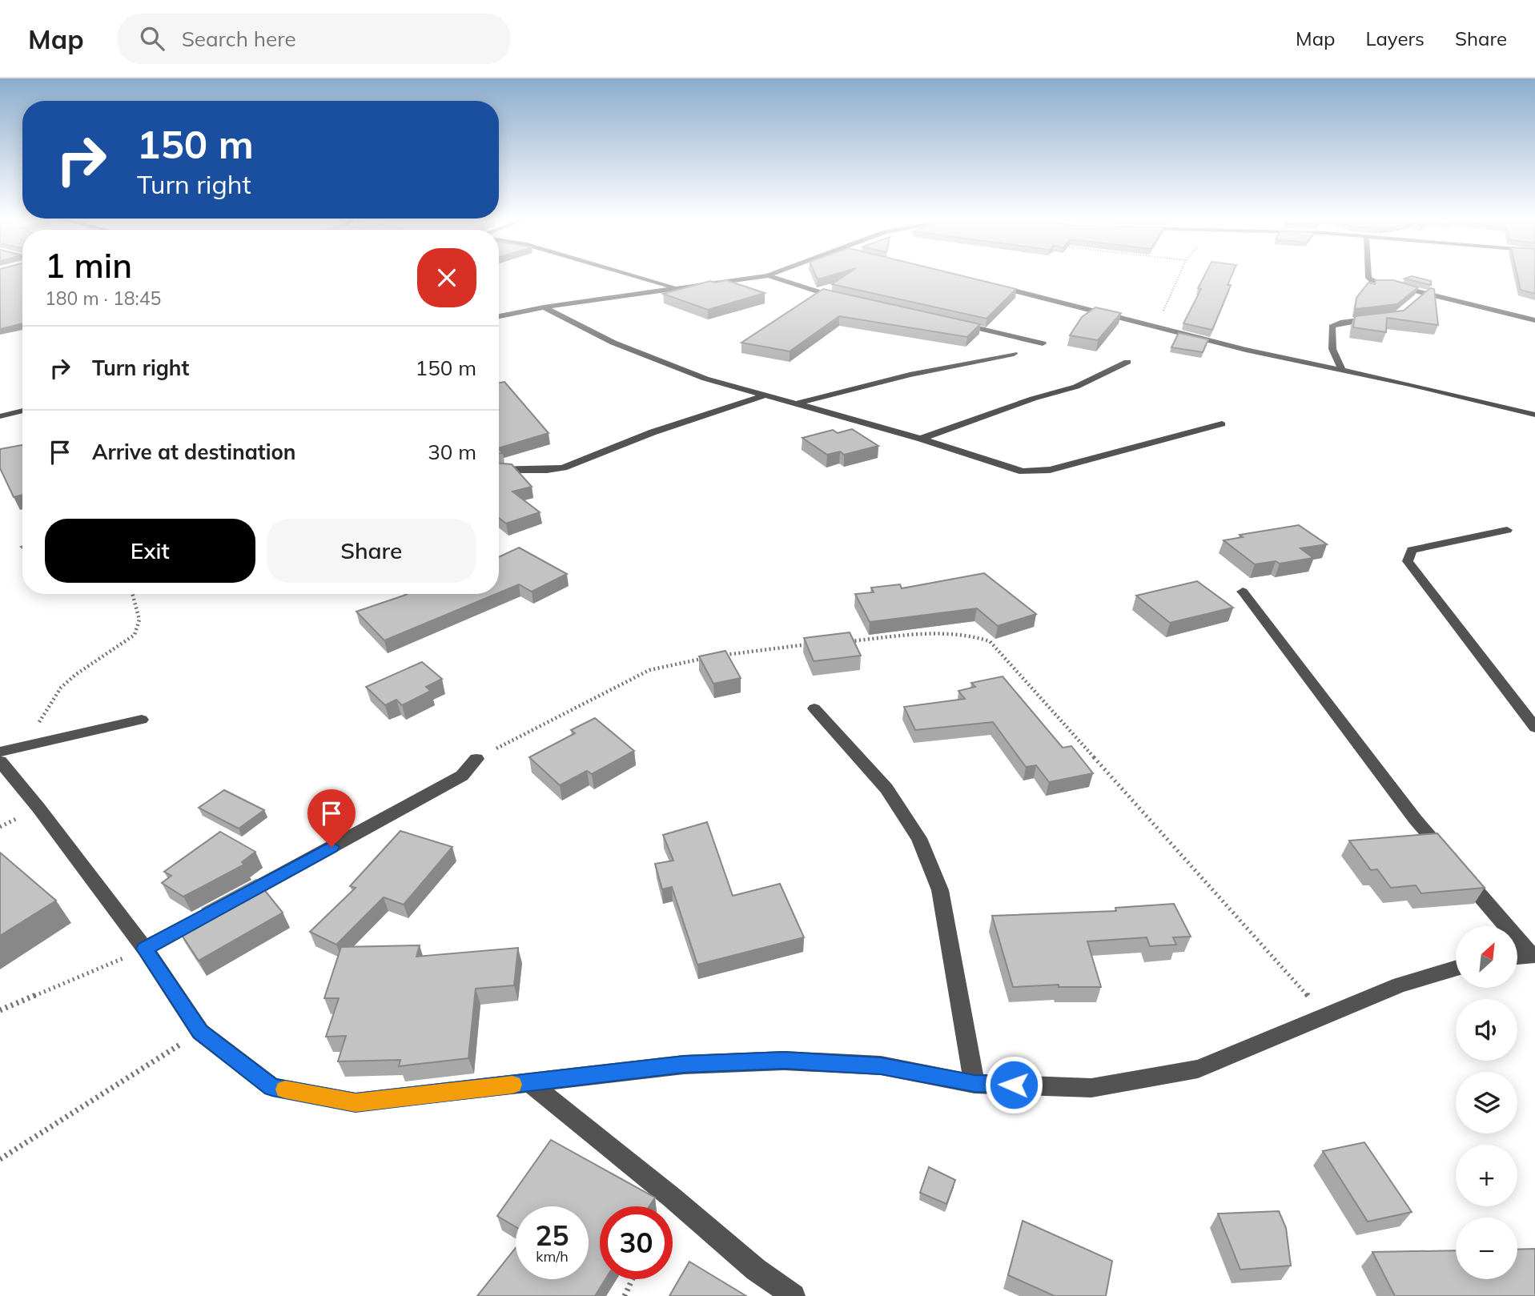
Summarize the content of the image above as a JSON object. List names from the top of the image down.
{
  "north": "top right",
  "page": {
    "header": "Map",
    "search": "Search here",
    "nav": ["Map", "Layers", "Share"],
    "turn": ["150 m", "Turn right"],
    "heading": ["1 min", "180 m · 18:45"],
    "list": [
      {
        "name": "Turn right",
        "value": "150 m"
      },
      {
        "name": "Arrive at destination",
        "value": "30 m"
      }
    ],
    "buttons": ["Exit", "Share"],
    "map_buttons": ["+", "−"],
    "speed": "25 km/h",
    "limit": "30"
  }
}
